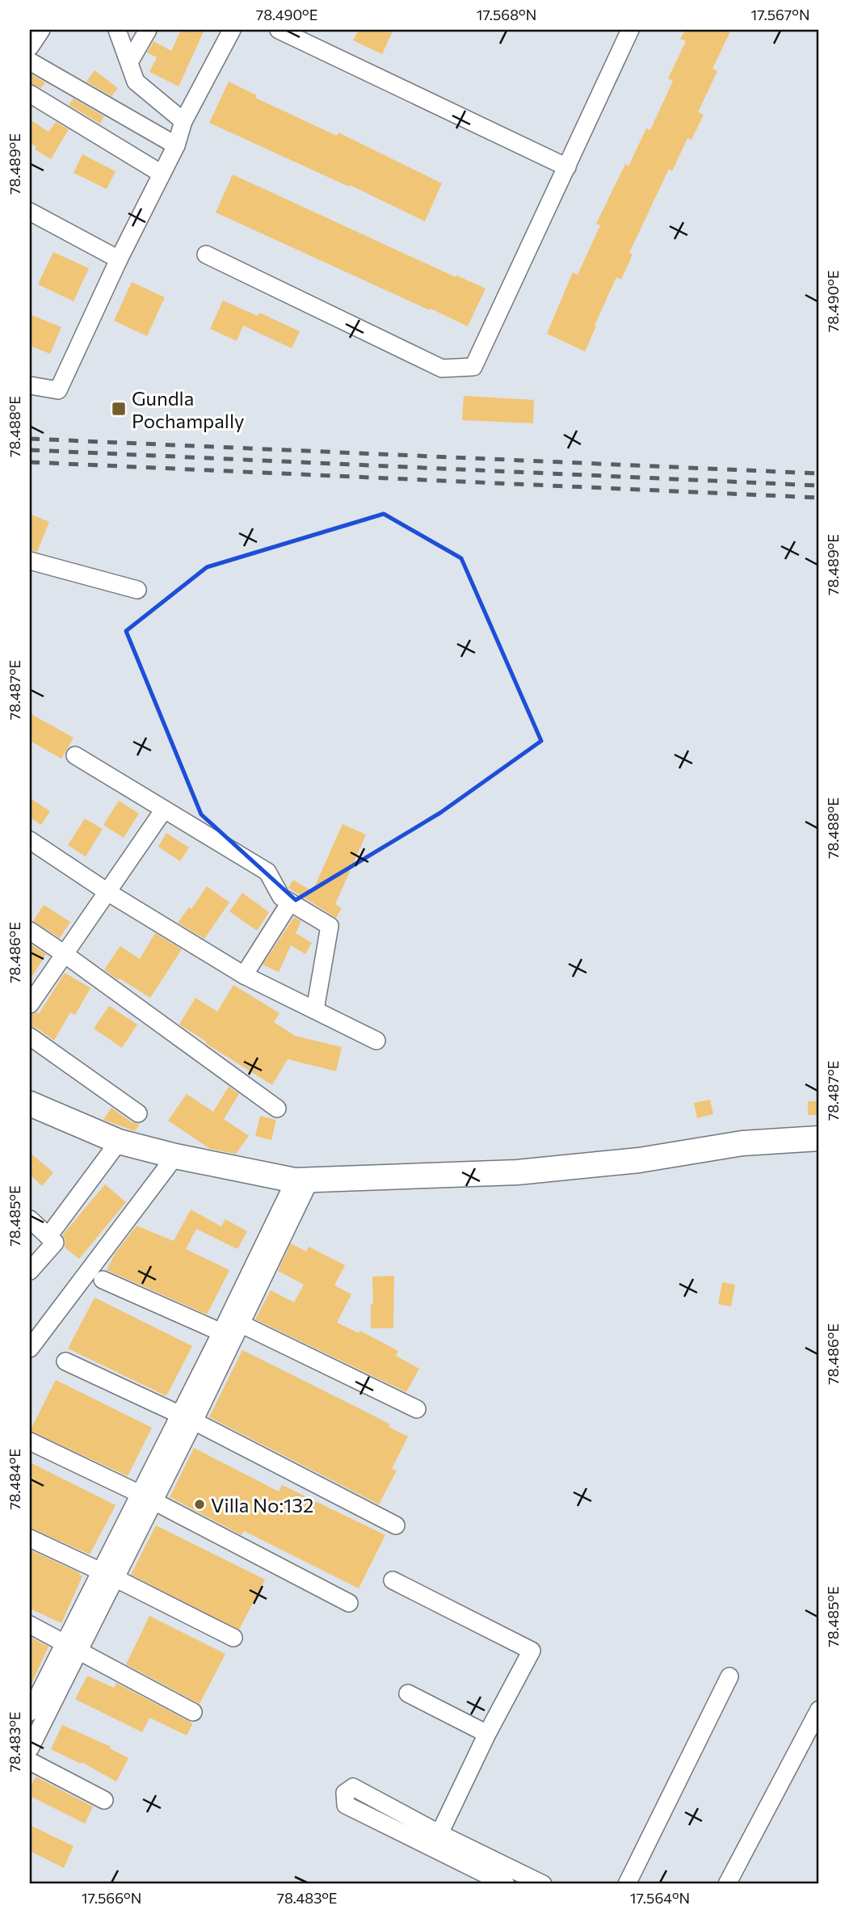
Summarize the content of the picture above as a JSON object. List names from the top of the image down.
{
  "places": {
    "transit": ["Gundla Pochampally"],
    "other": ["Villa No:132"]
  },
  "coordinates": [
    "78.490°E",
    "17.568°N",
    "17.567°N",
    "78.489°E",
    "78.488°E",
    "78.487°E",
    "78.486°E",
    "78.485°E",
    "78.484°E",
    "78.483°E",
    "17.566°N",
    "17.564°N"
  ]
}
